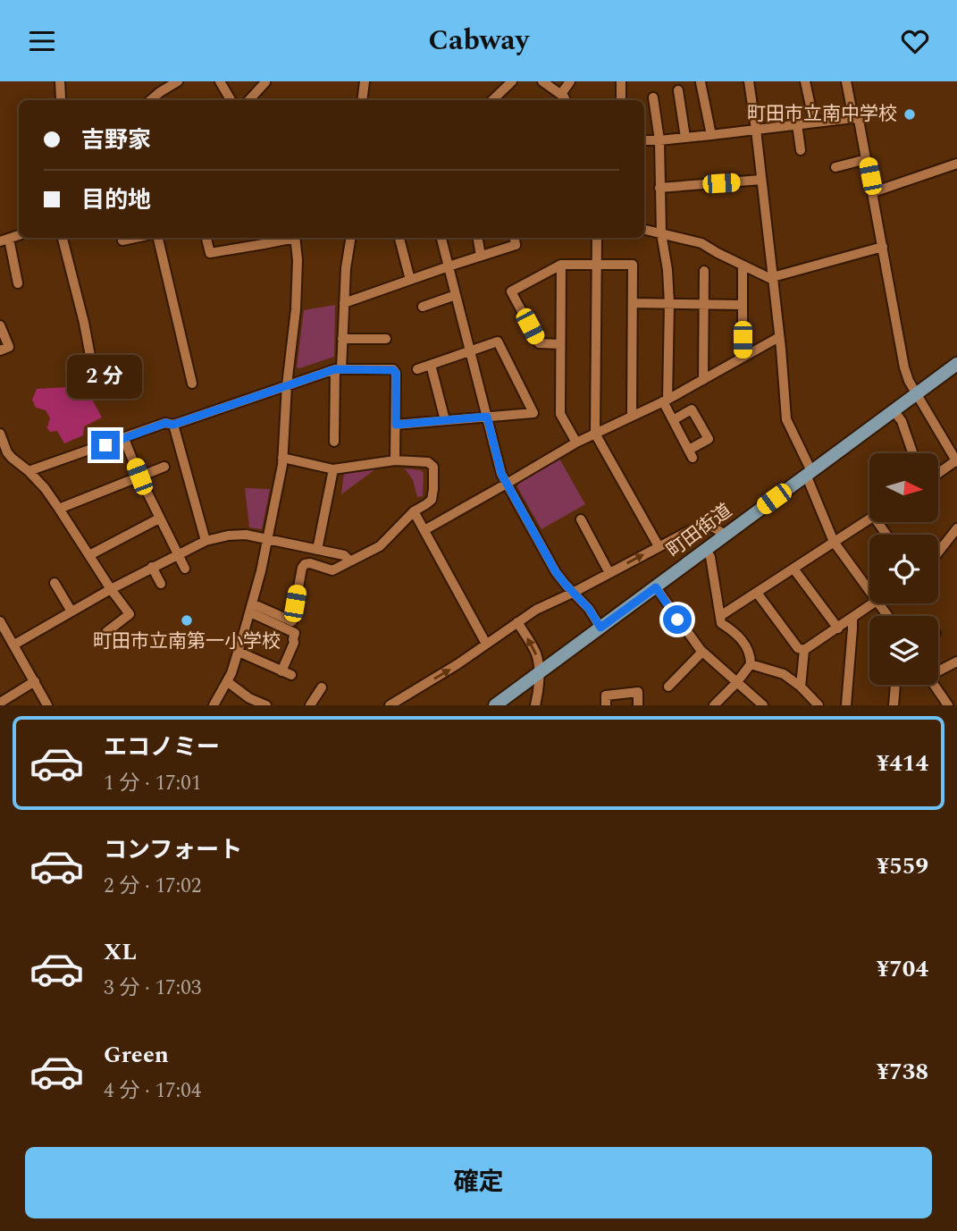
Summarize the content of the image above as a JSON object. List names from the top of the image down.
{
  "streets": {
    "main road": ["町田街道"]
  },
  "places": ["町田市立南中学校", "町田市立南第一小学校"],
  "north": "right",
  "page": {
    "header": "Cabway",
    "banner": ["吉野家", "目的地"],
    "bubble": "2 分",
    "list": [
      {
        "name": "エコノミー",
        "note": "1 分 · 17:01",
        "value": "¥414"
      },
      {
        "name": "コンフォート",
        "note": "2 分 · 17:02",
        "value": "¥559"
      },
      {
        "name": "XL",
        "note": "3 分 · 17:03",
        "value": "¥704"
      },
      {
        "name": "Green",
        "note": "4 分 · 17:04",
        "value": "¥738"
      }
    ],
    "buttons": "確定"
  }
}
